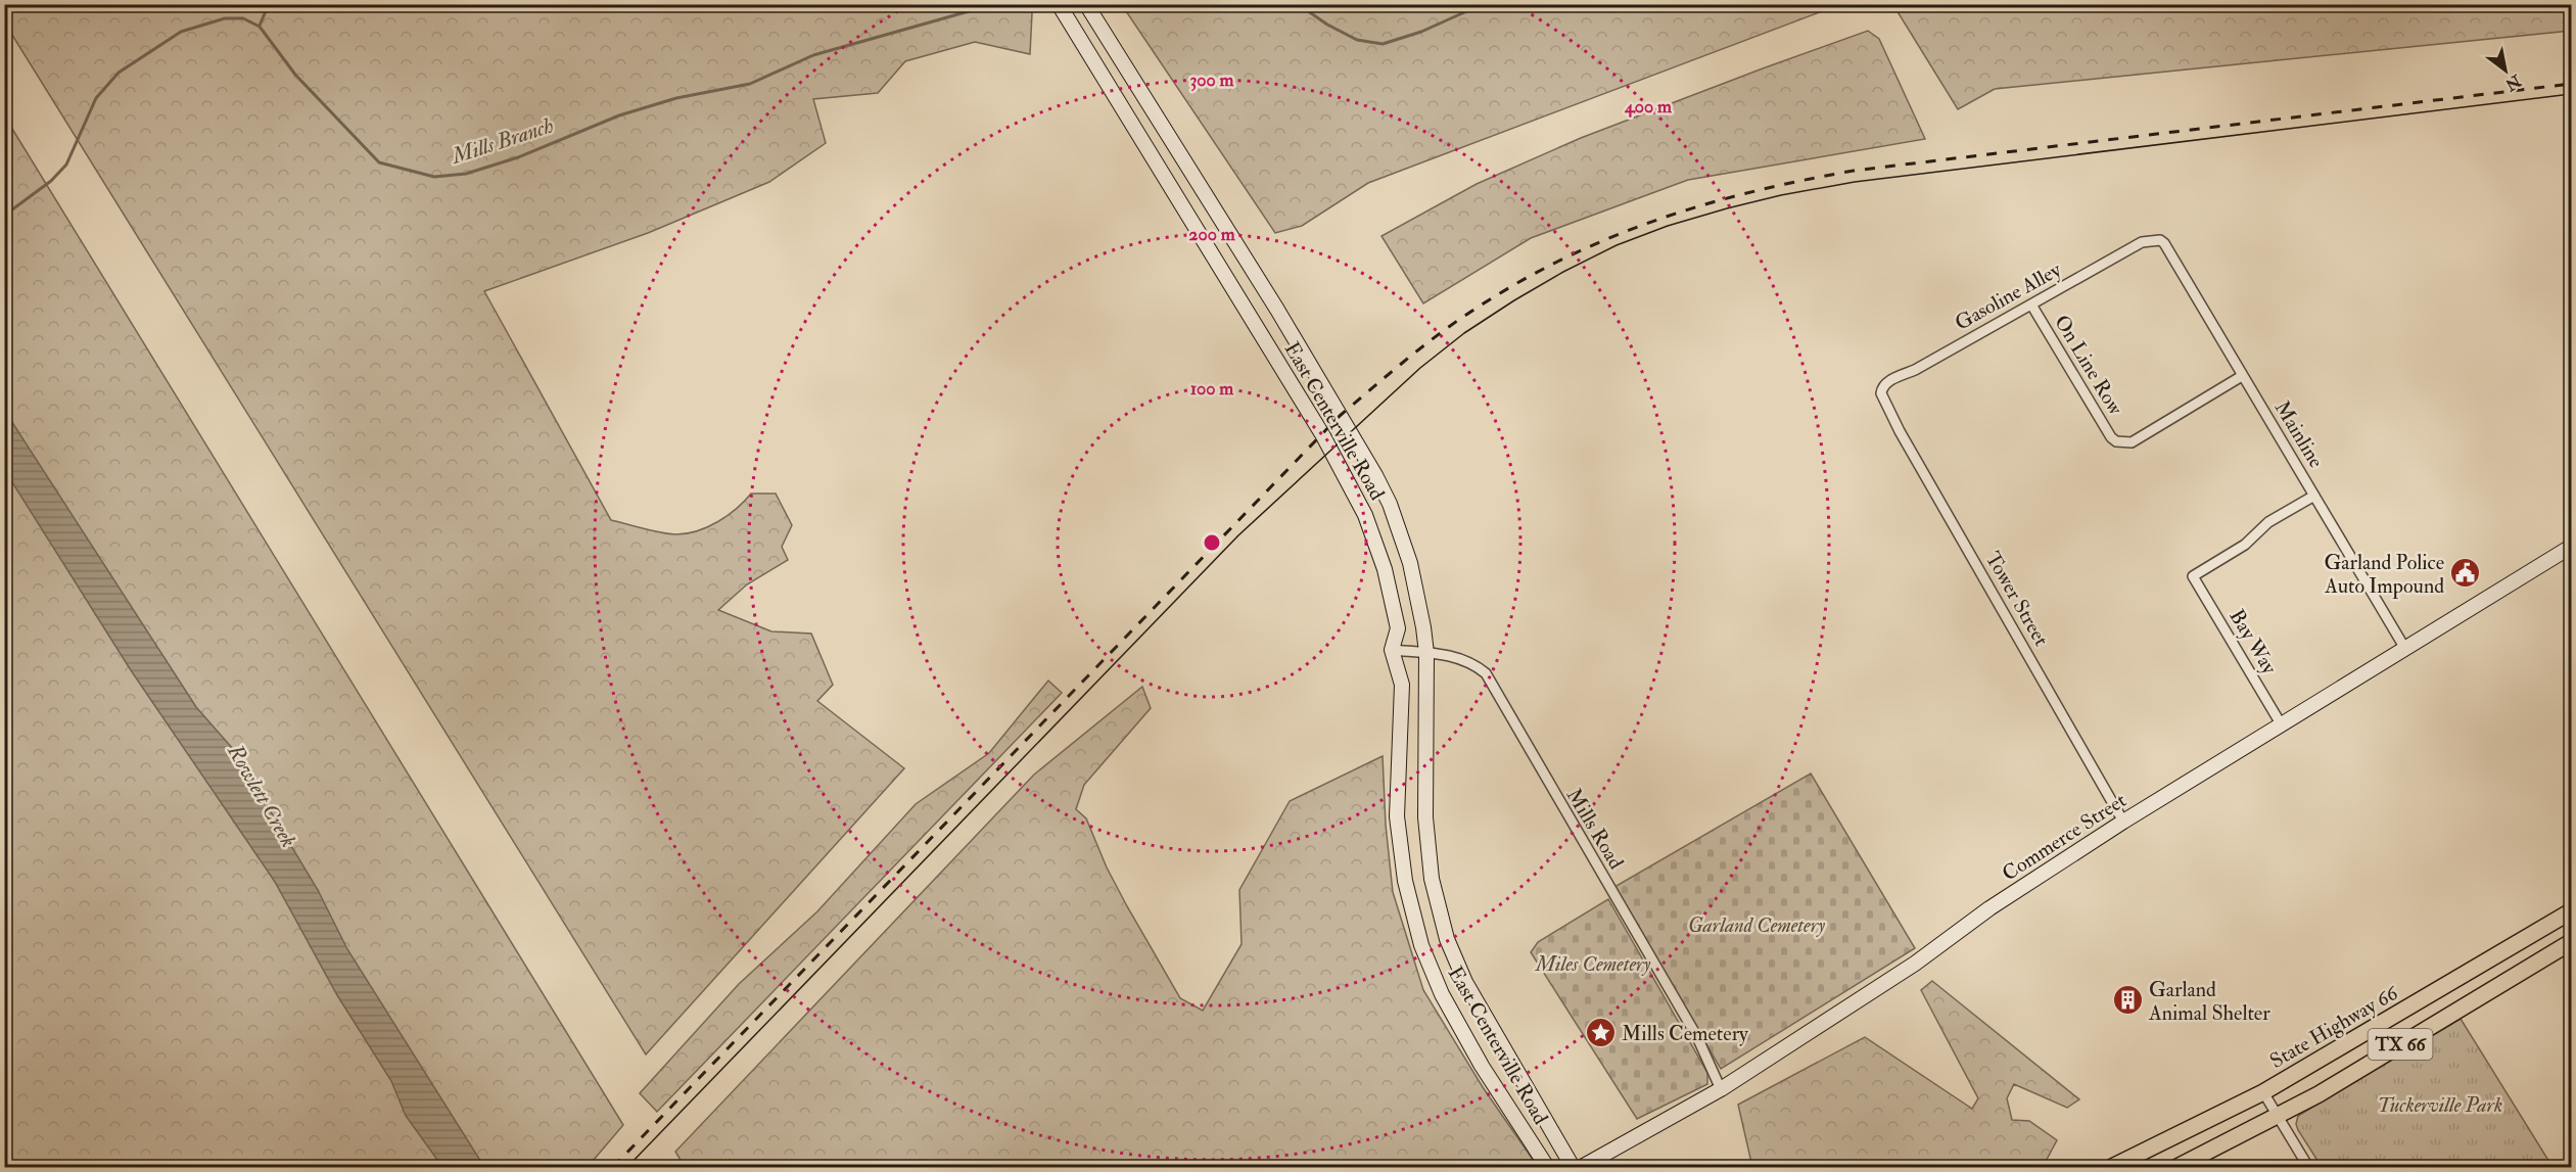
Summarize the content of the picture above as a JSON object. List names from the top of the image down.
{
  "streets": {
    "main road": [
      "East Centerville Road",
      "Commerce Street",
      "State Highway 66",
      "TX 66"
    ],
    "street": [
      "Gasoline Alley",
      "On Line Row",
      "Mainline",
      "Tower Street",
      "Bay Way",
      "Mills Road"
    ]
  },
  "crossings": [
    ["Gasoline Alley", "On Line Row"],
    ["Gasoline Alley", "Mainline"],
    ["Gasoline Alley", "Tower Street"],
    ["On Line Row", "Mainline"],
    ["East Centerville Road", "Mills Road"],
    ["Mainline", "Bay Way"],
    ["Mainline", "Commerce Street"],
    ["Tower Street", "Commerce Street"],
    ["Bay Way", "Commerce Street"],
    ["Mills Road", "Commerce Street"]
  ],
  "water": ["Mills Branch", "Rowlett Creek"],
  "parks": ["Garland Cemetery", "Miles Cemetery", "Tuckerville Park"],
  "places": {
    "public building": ["Garland Police Auto Impound"],
    "building": ["Garland Animal Shelter"],
    "place": ["Mills Cemetery"]
  },
  "north": "bottom right",
  "rings": [
    "300 m",
    "400 m",
    "200 m",
    "100 m"
  ]
}
